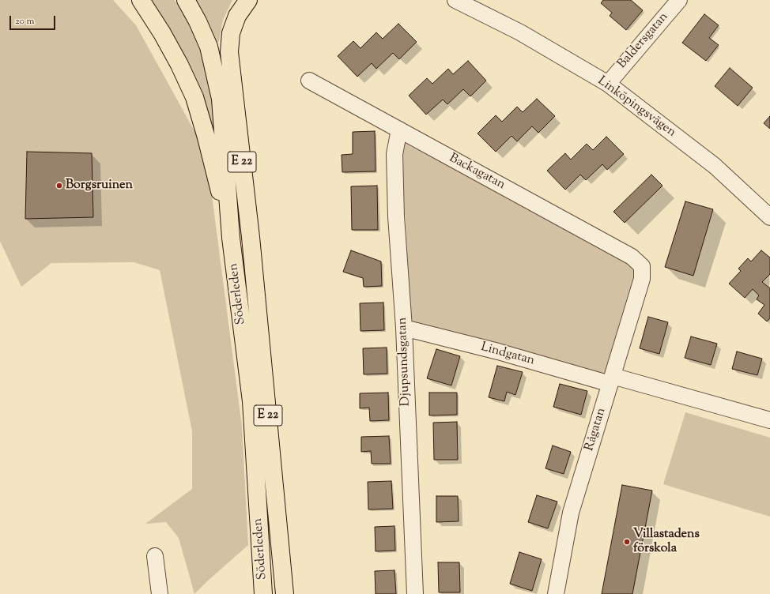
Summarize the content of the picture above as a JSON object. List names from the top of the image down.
{
  "streets": {
    "highway": ["E 22", "Söderleden"],
    "street": [
      "Baldersgatan",
      "Linköpingsvägen",
      "Backagatan",
      "Lindgatan",
      "Djupsundsgatan",
      "Rågatan"
    ]
  },
  "crossings": [
    ["Baldersgatan", "Linköpingsvägen"],
    ["E 22", "Söderleden"],
    ["Backagatan", "Djupsundsgatan"],
    ["Backagatan", "Rågatan"],
    ["Lindgatan", "Djupsundsgatan"],
    ["Lindgatan", "Rågatan"]
  ],
  "places": ["Borgsruinen", "Villastadens förskola"],
  "scale_bar": "20 m"
}
